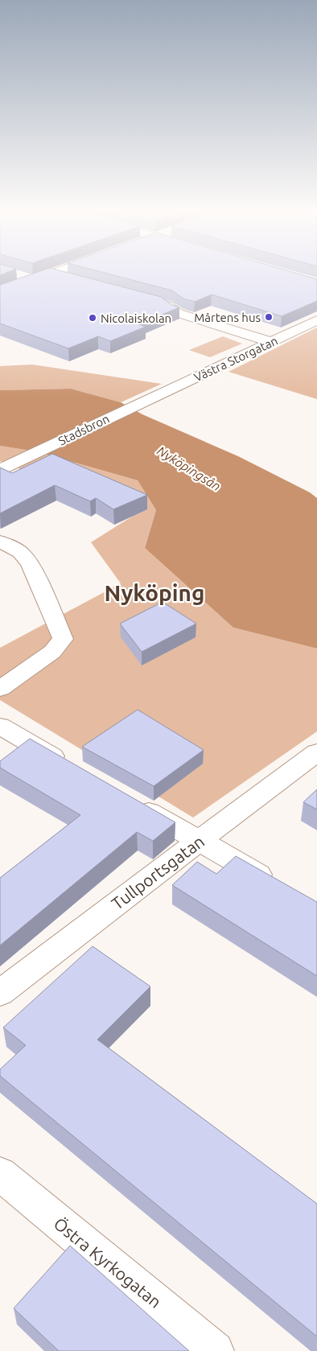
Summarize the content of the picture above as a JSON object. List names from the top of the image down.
{
  "streets": {
    "street": [
      "Västra Storgatan",
      "Stadsbron",
      "Tullportsgatan",
      "Östra Kyrkogatan"
    ]
  },
  "crossings": [
    ["Västra Storgatan", "Stadsbron"]
  ],
  "districts": ["Nyköping"],
  "water": ["Nyköpingsån"],
  "places": ["Mårtens hus", "Nicolaiskolan"]
}
